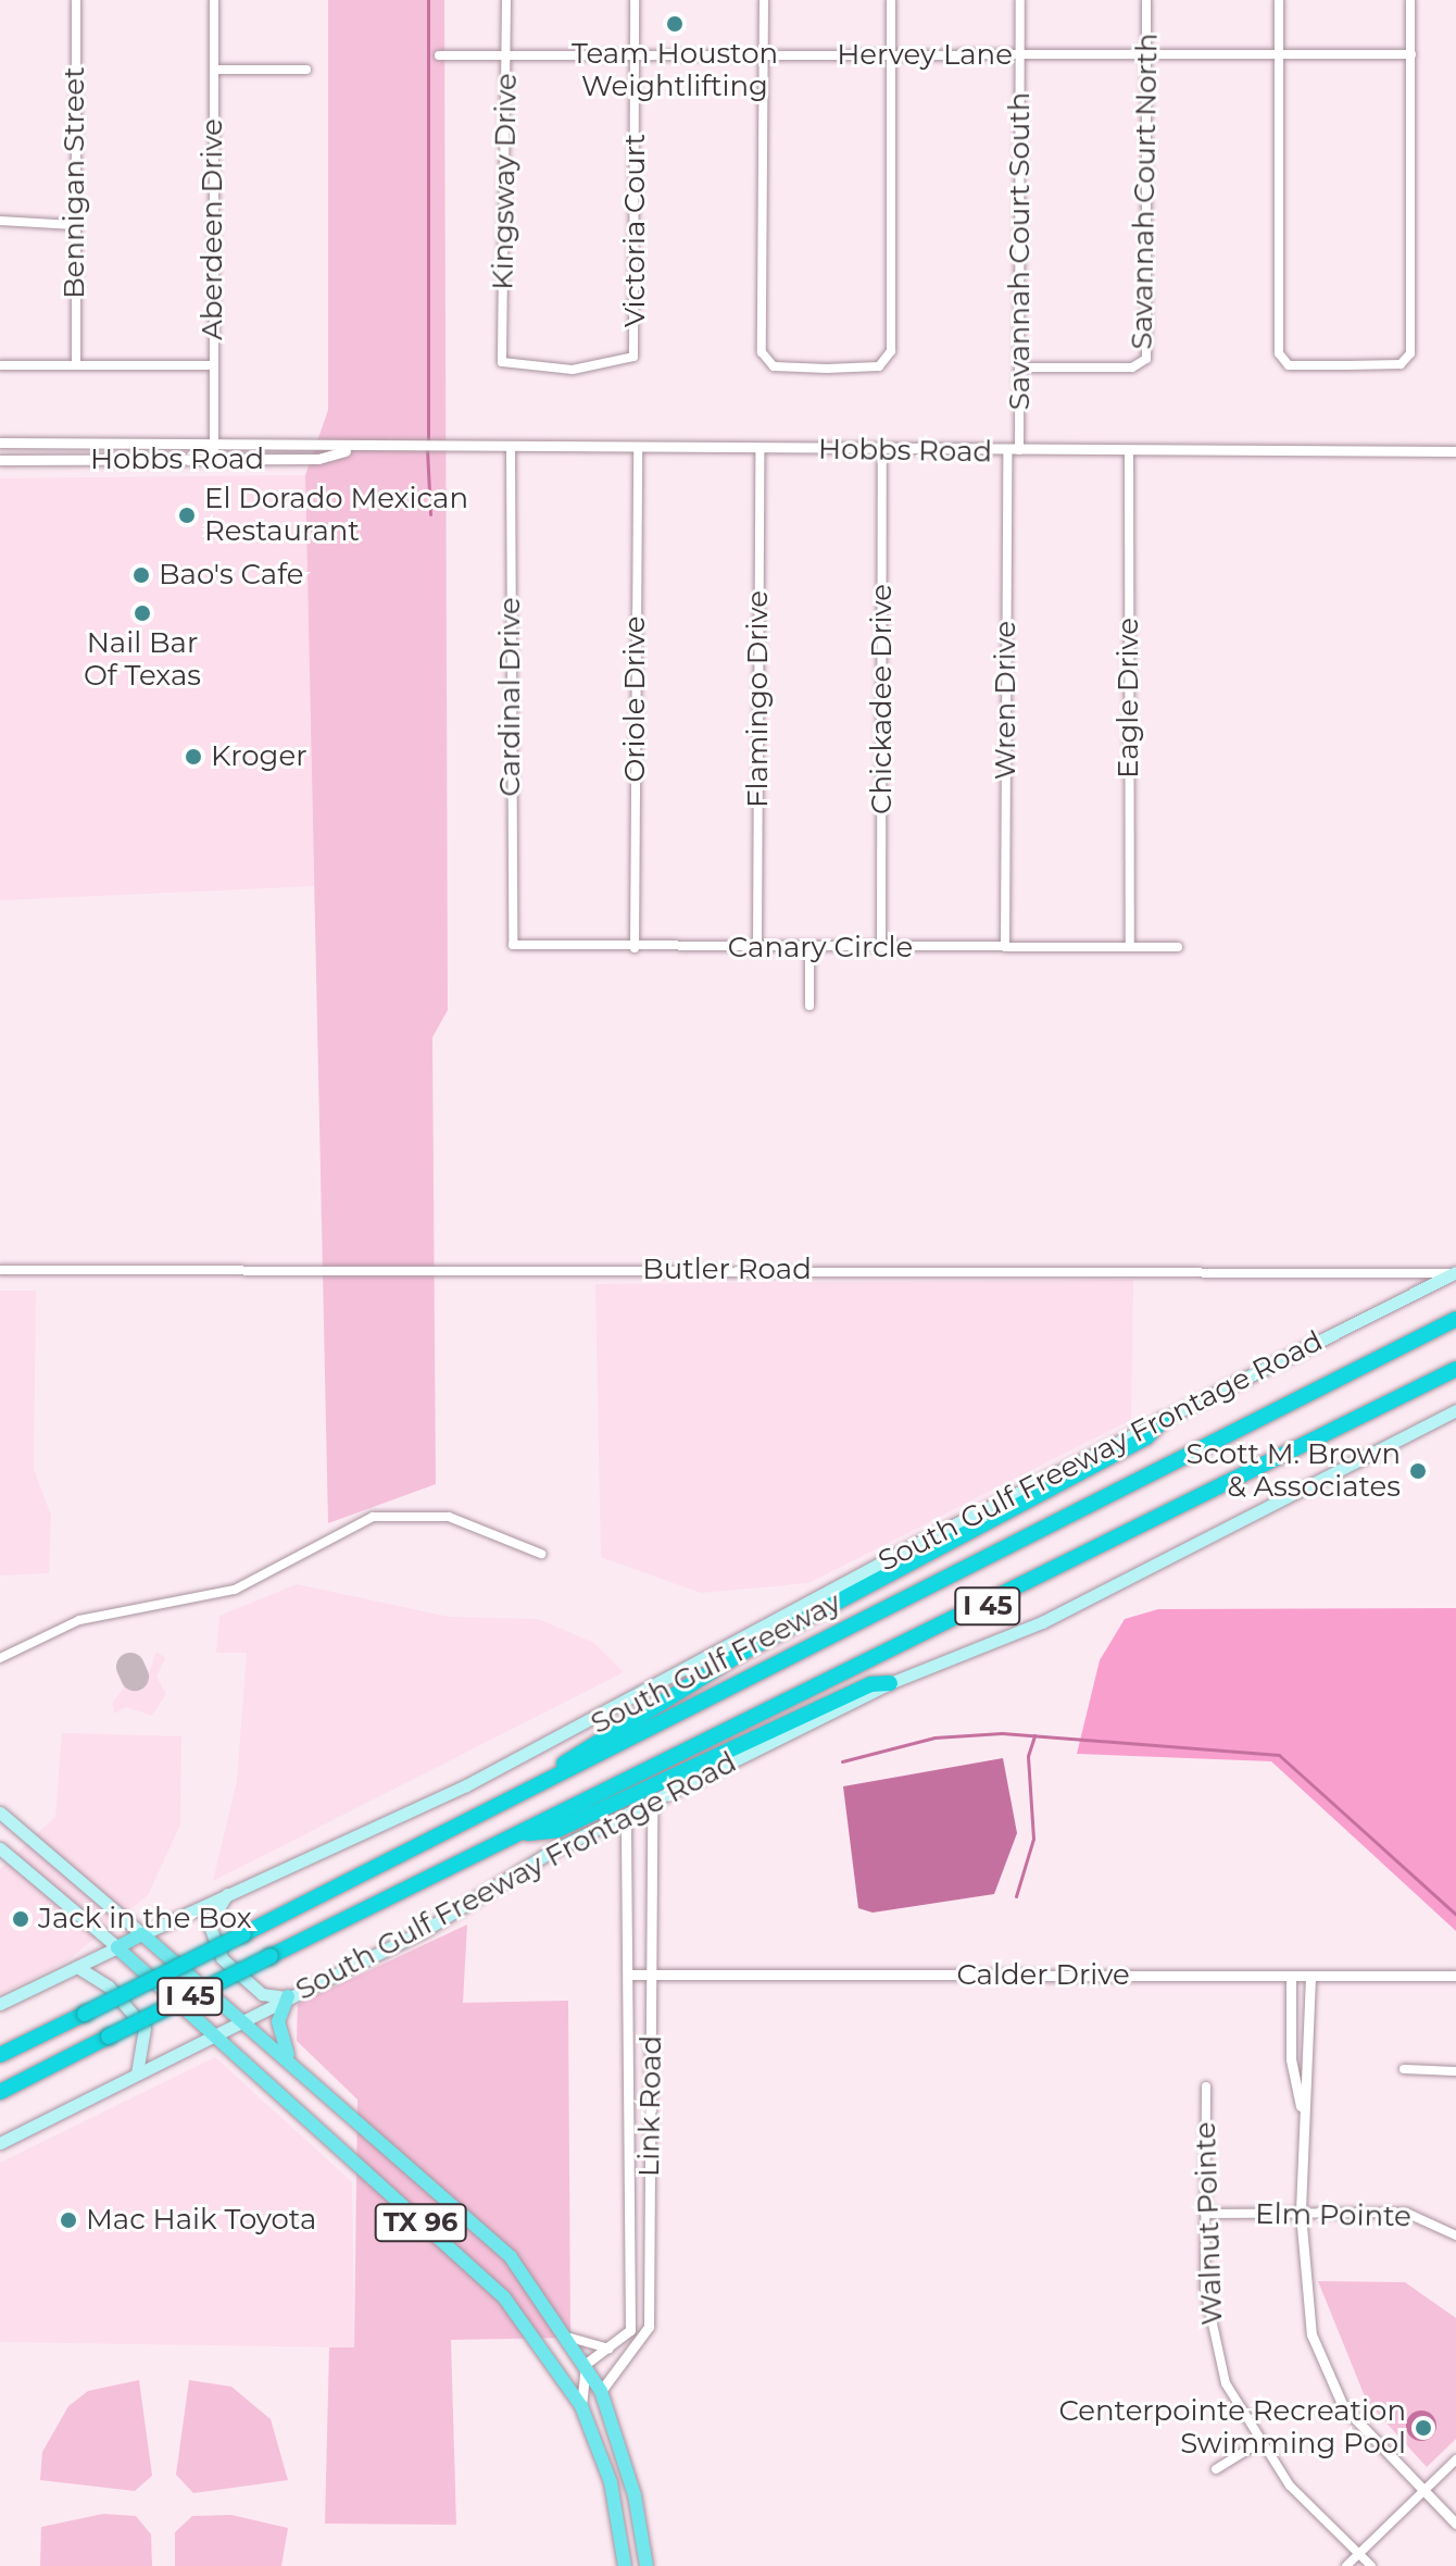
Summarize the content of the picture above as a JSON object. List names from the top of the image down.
{
  "streets": {
    "highway": ["I 45", "South Gulf Freeway"],
    "main road": ["South Gulf Freeway Frontage Road", "TX 96"],
    "street": [
      "Hervey Lane",
      "Kingsway Drive",
      "Bennigan Street",
      "Savannah Court North",
      "Aberdeen Drive",
      "Victoria Court",
      "Savannah Court South",
      "Hobbs Road",
      "Cardinal Drive",
      "Eagle Drive",
      "Oriole Drive",
      "Flamingo Drive",
      "Chickadee Drive",
      "Wren Drive",
      "Canary Circle",
      "Butler Road",
      "Calder Drive",
      "Link Road",
      "Elm Pointe",
      "Walnut Pointe"
    ]
  },
  "crossings": [
    ["Hervey Lane", "Kingsway Drive"],
    ["Hervey Lane", "Savannah Court North"],
    ["Hervey Lane", "Victoria Court"],
    ["Hervey Lane", "Savannah Court South"],
    ["Kingsway Drive", "Victoria Court"],
    ["Savannah Court North", "Savannah Court South"],
    ["Aberdeen Drive", "Hobbs Road"],
    ["Savannah Court South", "Hobbs Road"],
    ["Hobbs Road", "Cardinal Drive"],
    ["Hobbs Road", "Eagle Drive"],
    ["Hobbs Road", "Oriole Drive"],
    ["Hobbs Road", "Flamingo Drive"],
    ["Hobbs Road", "Chickadee Drive"],
    ["Hobbs Road", "Wren Drive"],
    ["Cardinal Drive", "Canary Circle"],
    ["Eagle Drive", "Canary Circle"],
    ["Oriole Drive", "Canary Circle"],
    ["Flamingo Drive", "Canary Circle"],
    ["Chickadee Drive", "Canary Circle"],
    ["Wren Drive", "Canary Circle"],
    ["Butler Road", "South Gulf Freeway Frontage Road"],
    ["South Gulf Freeway Frontage Road", "Link Road"],
    ["South Gulf Freeway Frontage Road", "TX 96"],
    ["Calder Drive", "Link Road"],
    ["Link Road", "TX 96"],
    ["Elm Pointe", "Walnut Pointe"]
  ],
  "places": [
    "Team Houston Weightlifting",
    "El Dorado Mexican Restaurant",
    "Bao's Cafe",
    "Nail Bar Of Texas",
    "Kroger",
    "Scott M. Brown & Associates",
    "Jack in the Box",
    "Mac Haik Toyota",
    "Centerpointe Recreation Swimming Pool"
  ]
}
